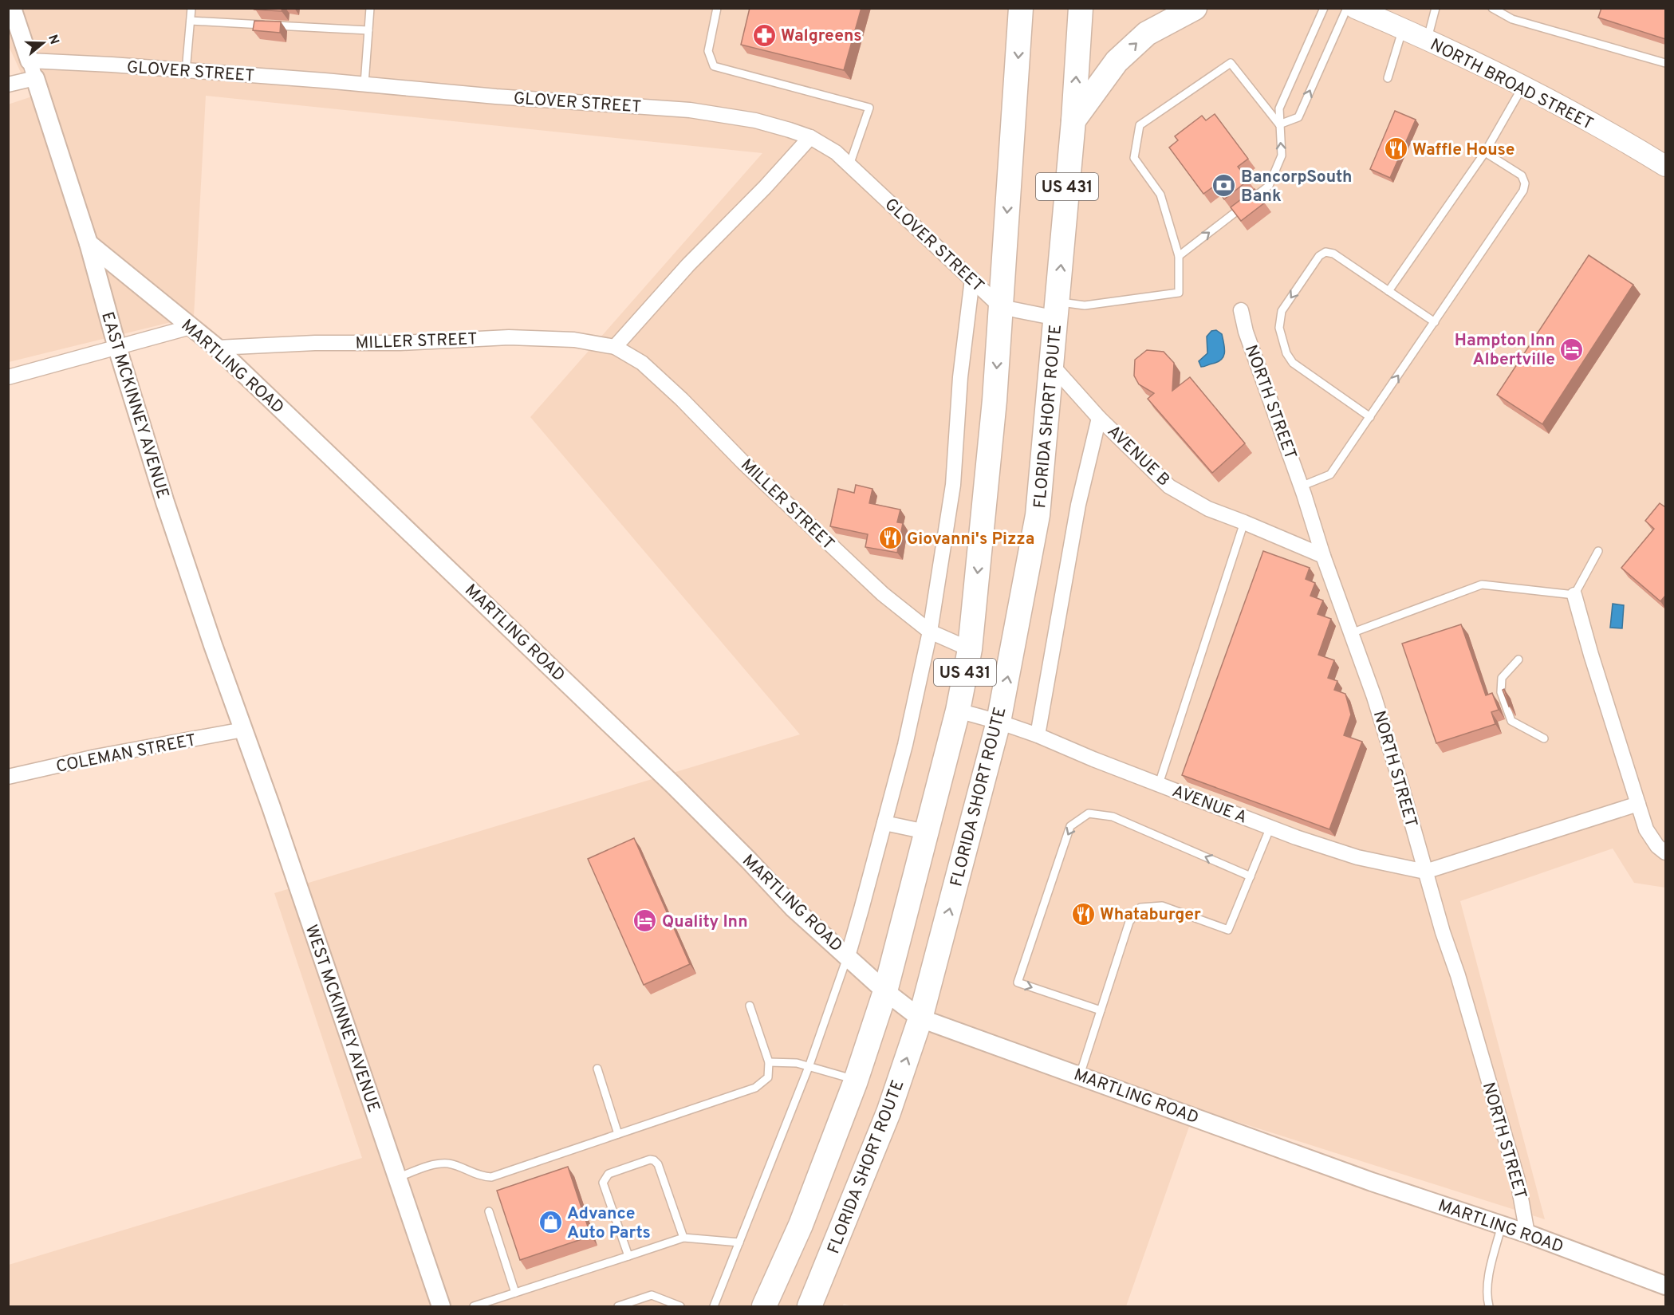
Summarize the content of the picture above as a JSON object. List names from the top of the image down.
{
  "streets": {
    "highway": ["US 431", "FLORIDA SHORT ROUTE"],
    "main road": ["NORTH BROAD STREET"],
    "street": [
      "GLOVER STREET",
      "MILLER STREET",
      "MARTLING ROAD",
      "NORTH STREET",
      "EAST MCKINNEY AVENUE",
      "AVENUE B",
      "COLEMAN STREET",
      "AVENUE A",
      "WEST MCKINNEY AVENUE"
    ]
  },
  "crossings": [
    ["GLOVER STREET", "US 431"],
    ["US 431", "MILLER STREET"],
    ["US 431", "MARTLING ROAD"],
    ["US 431", "AVENUE A"],
    ["MILLER STREET", "MARTLING ROAD"],
    ["MARTLING ROAD", "NORTH STREET"],
    ["MARTLING ROAD", "EAST MCKINNEY AVENUE"],
    ["MARTLING ROAD", "FLORIDA SHORT ROUTE"],
    ["NORTH STREET", "AVENUE B"],
    ["NORTH STREET", "AVENUE A"],
    ["EAST MCKINNEY AVENUE", "COLEMAN STREET"],
    ["EAST MCKINNEY AVENUE", "WEST MCKINNEY AVENUE"],
    ["FLORIDA SHORT ROUTE", "AVENUE B"],
    ["FLORIDA SHORT ROUTE", "AVENUE A"],
    ["COLEMAN STREET", "WEST MCKINNEY AVENUE"]
  ],
  "places": {
    "pharmacy": ["Walgreens"],
    "restaurant": ["Waffle House", "Giovanni's Pizza", "Whataburger"],
    "bank": ["BancorpSouth Bank"],
    "hotel": ["Hampton Inn Albertville", "Quality Inn"],
    "shop": ["Advance Auto Parts"]
  },
  "north": "right"
}
